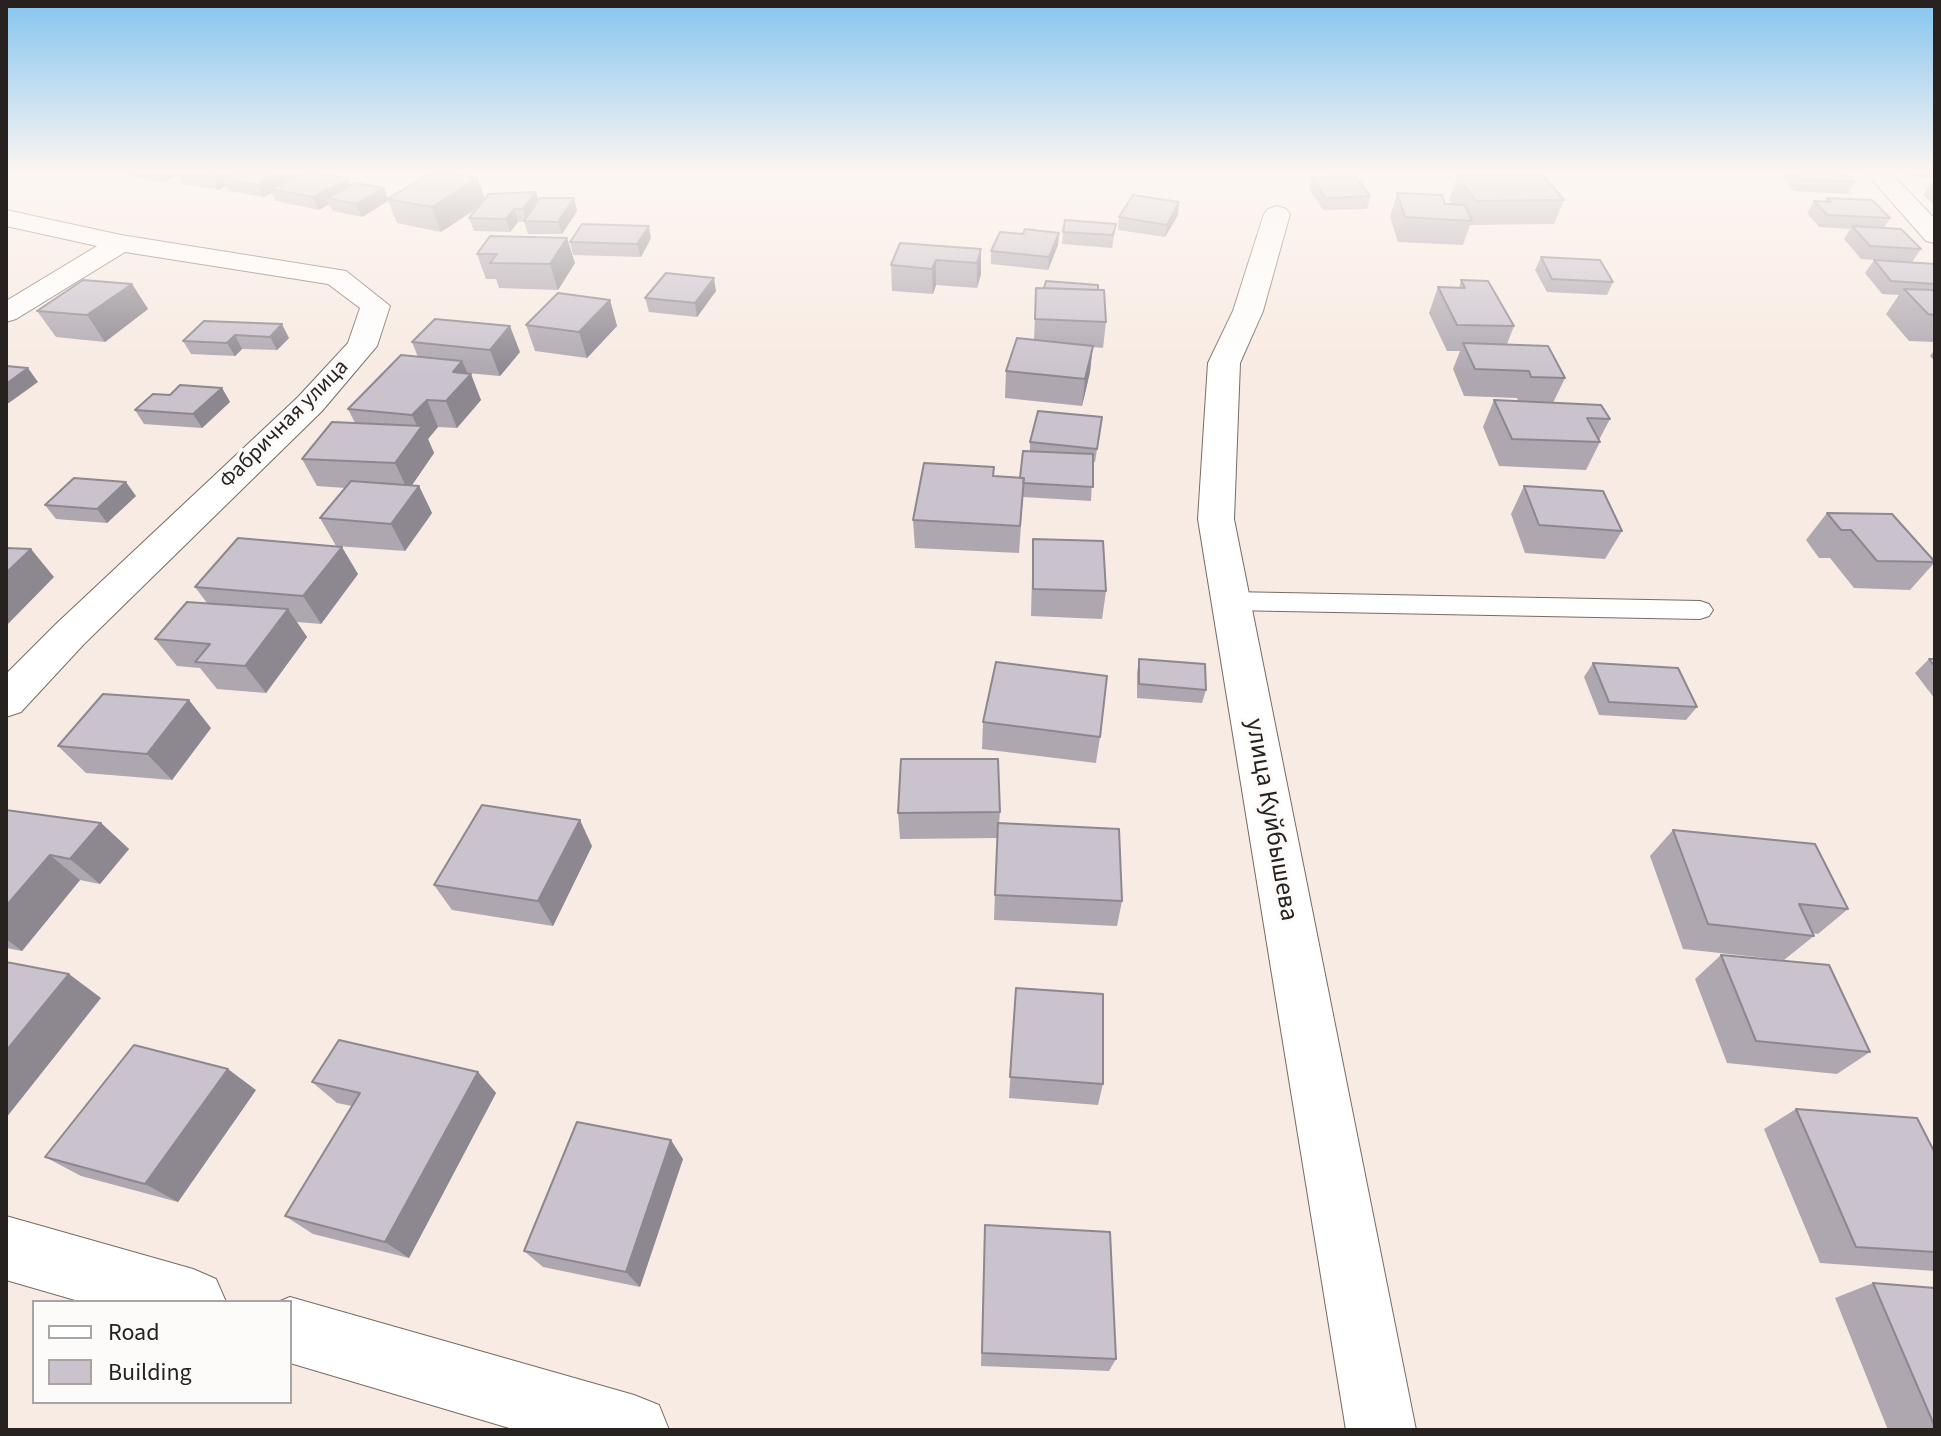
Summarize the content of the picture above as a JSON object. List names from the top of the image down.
{
  "streets": {
    "street": ["Фабричная улица", "улица Куйбышева"]
  },
  "legend": ["Road", "Building"]
}
